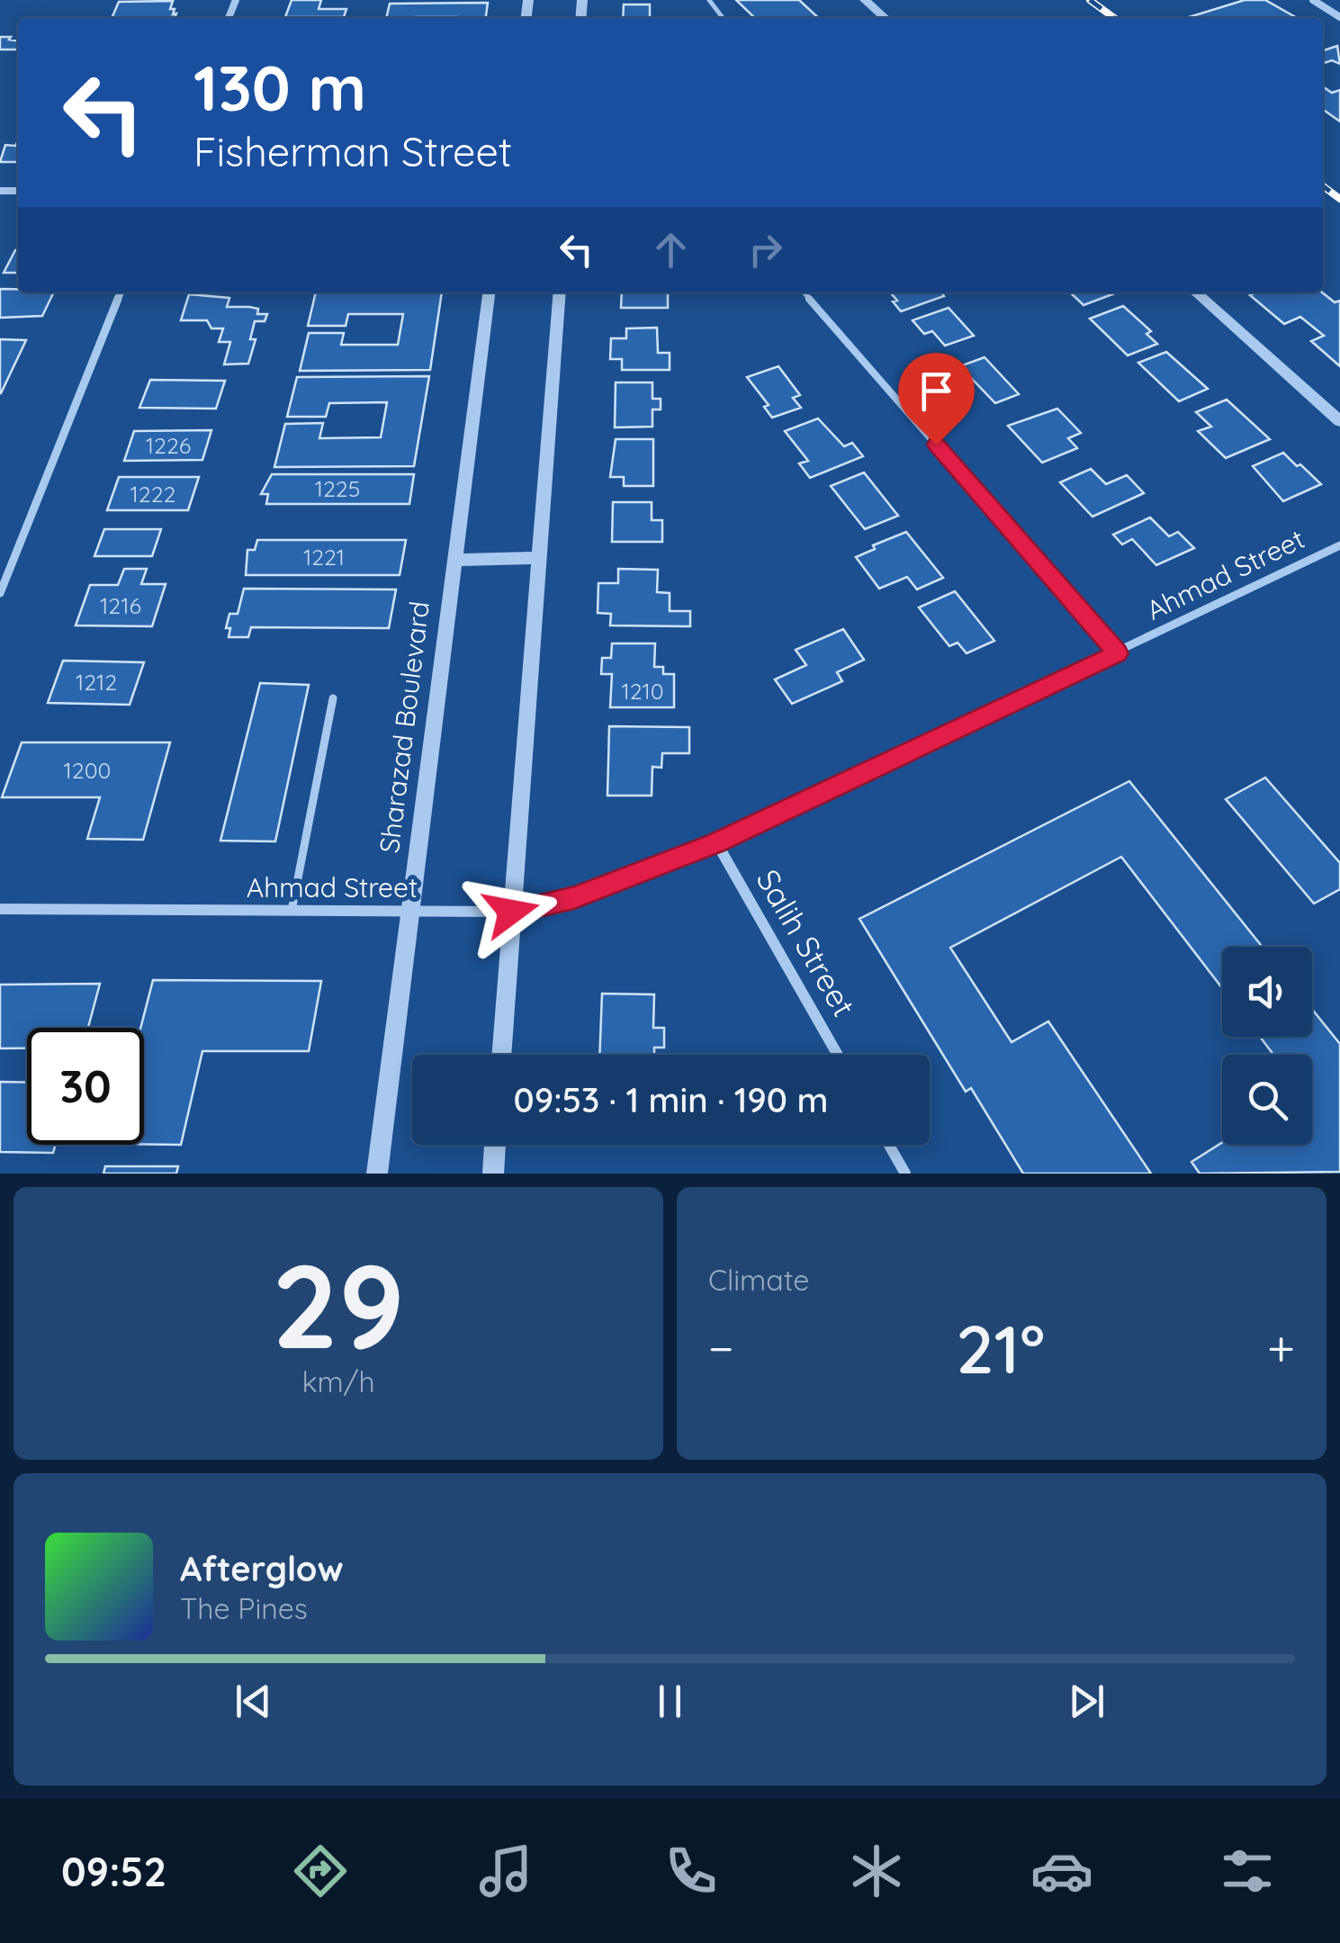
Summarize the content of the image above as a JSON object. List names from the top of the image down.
{
  "streets": {
    "street": ["Ahmad Street", "Sharazad Boulevard", "Salih Street"]
  },
  "crossings": [
    ["Ahmad Street", "Sharazad Boulevard"],
    ["Ahmad Street", "Salih Street"]
  ],
  "house_numbers": [
    "1226",
    "1225",
    "1222",
    "1221",
    "1216",
    "1212",
    "1210",
    "1200"
  ],
  "page": {
    "turn": ["130 m", "Fisherman Street"],
    "limit": "30",
    "trip": "09:53 · 1 min · 190 m",
    "tile": [
      ["29", "km/h"],
      "Climate"
    ],
    "heat": ["−", "21°", "+"],
    "song": ["Afterglow", "The Pines"],
    "tabs": "09:52"
  }
}
